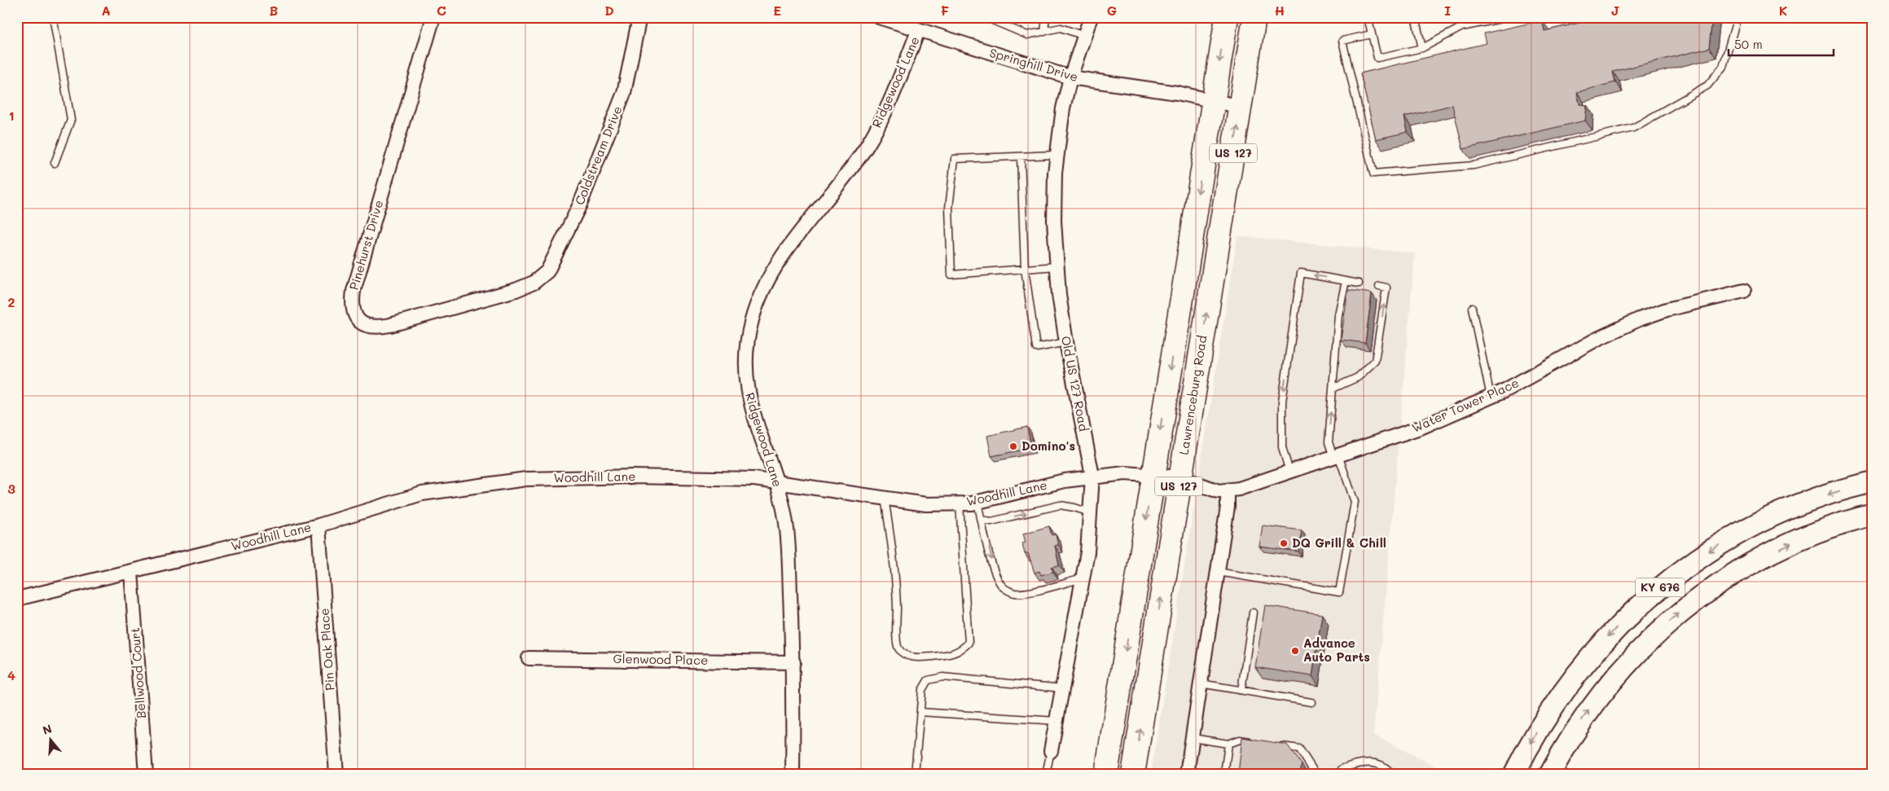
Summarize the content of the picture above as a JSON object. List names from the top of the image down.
{
  "streets": {
    "highway": ["US 127", "Lawrenceburg Road"],
    "main road": ["KY 676"],
    "street": [
      "Springhill Drive",
      "Ridgewood Lane",
      "Coldstream Drive",
      "Pinehurst Drive",
      "Old US 127 Road",
      "Water Tower Place",
      "Woodhill Lane",
      "Pin Oak Place",
      "Glenwood Place",
      "Bellwood Court"
    ]
  },
  "crossings": [
    ["Springhill Drive", "Ridgewood Lane"],
    ["Springhill Drive", "US 127"],
    ["Springhill Drive", "Old US 127 Road"],
    ["Springhill Drive", "Lawrenceburg Road"],
    ["Ridgewood Lane", "Woodhill Lane"],
    ["Ridgewood Lane", "Glenwood Place"],
    ["US 127", "Woodhill Lane"],
    ["Coldstream Drive", "Pinehurst Drive"],
    ["Old US 127 Road", "Woodhill Lane"],
    ["Lawrenceburg Road", "Water Tower Place"],
    ["Lawrenceburg Road", "Woodhill Lane"],
    ["Water Tower Place", "Woodhill Lane"],
    ["Woodhill Lane", "Pin Oak Place"],
    ["Woodhill Lane", "Bellwood Court"]
  ],
  "places": ["Domino's", "DQ Grill & Chill", "Advance Auto Parts"],
  "scale_bar": "50 m",
  "north": "top",
  "grid": {
    "columns": [
      "A",
      "B",
      "C",
      "D",
      "E",
      "F",
      "G",
      "H",
      "I",
      "J",
      "K"
    ],
    "rows": [
      "1",
      "2",
      "3",
      "4"
    ]
  }
}
